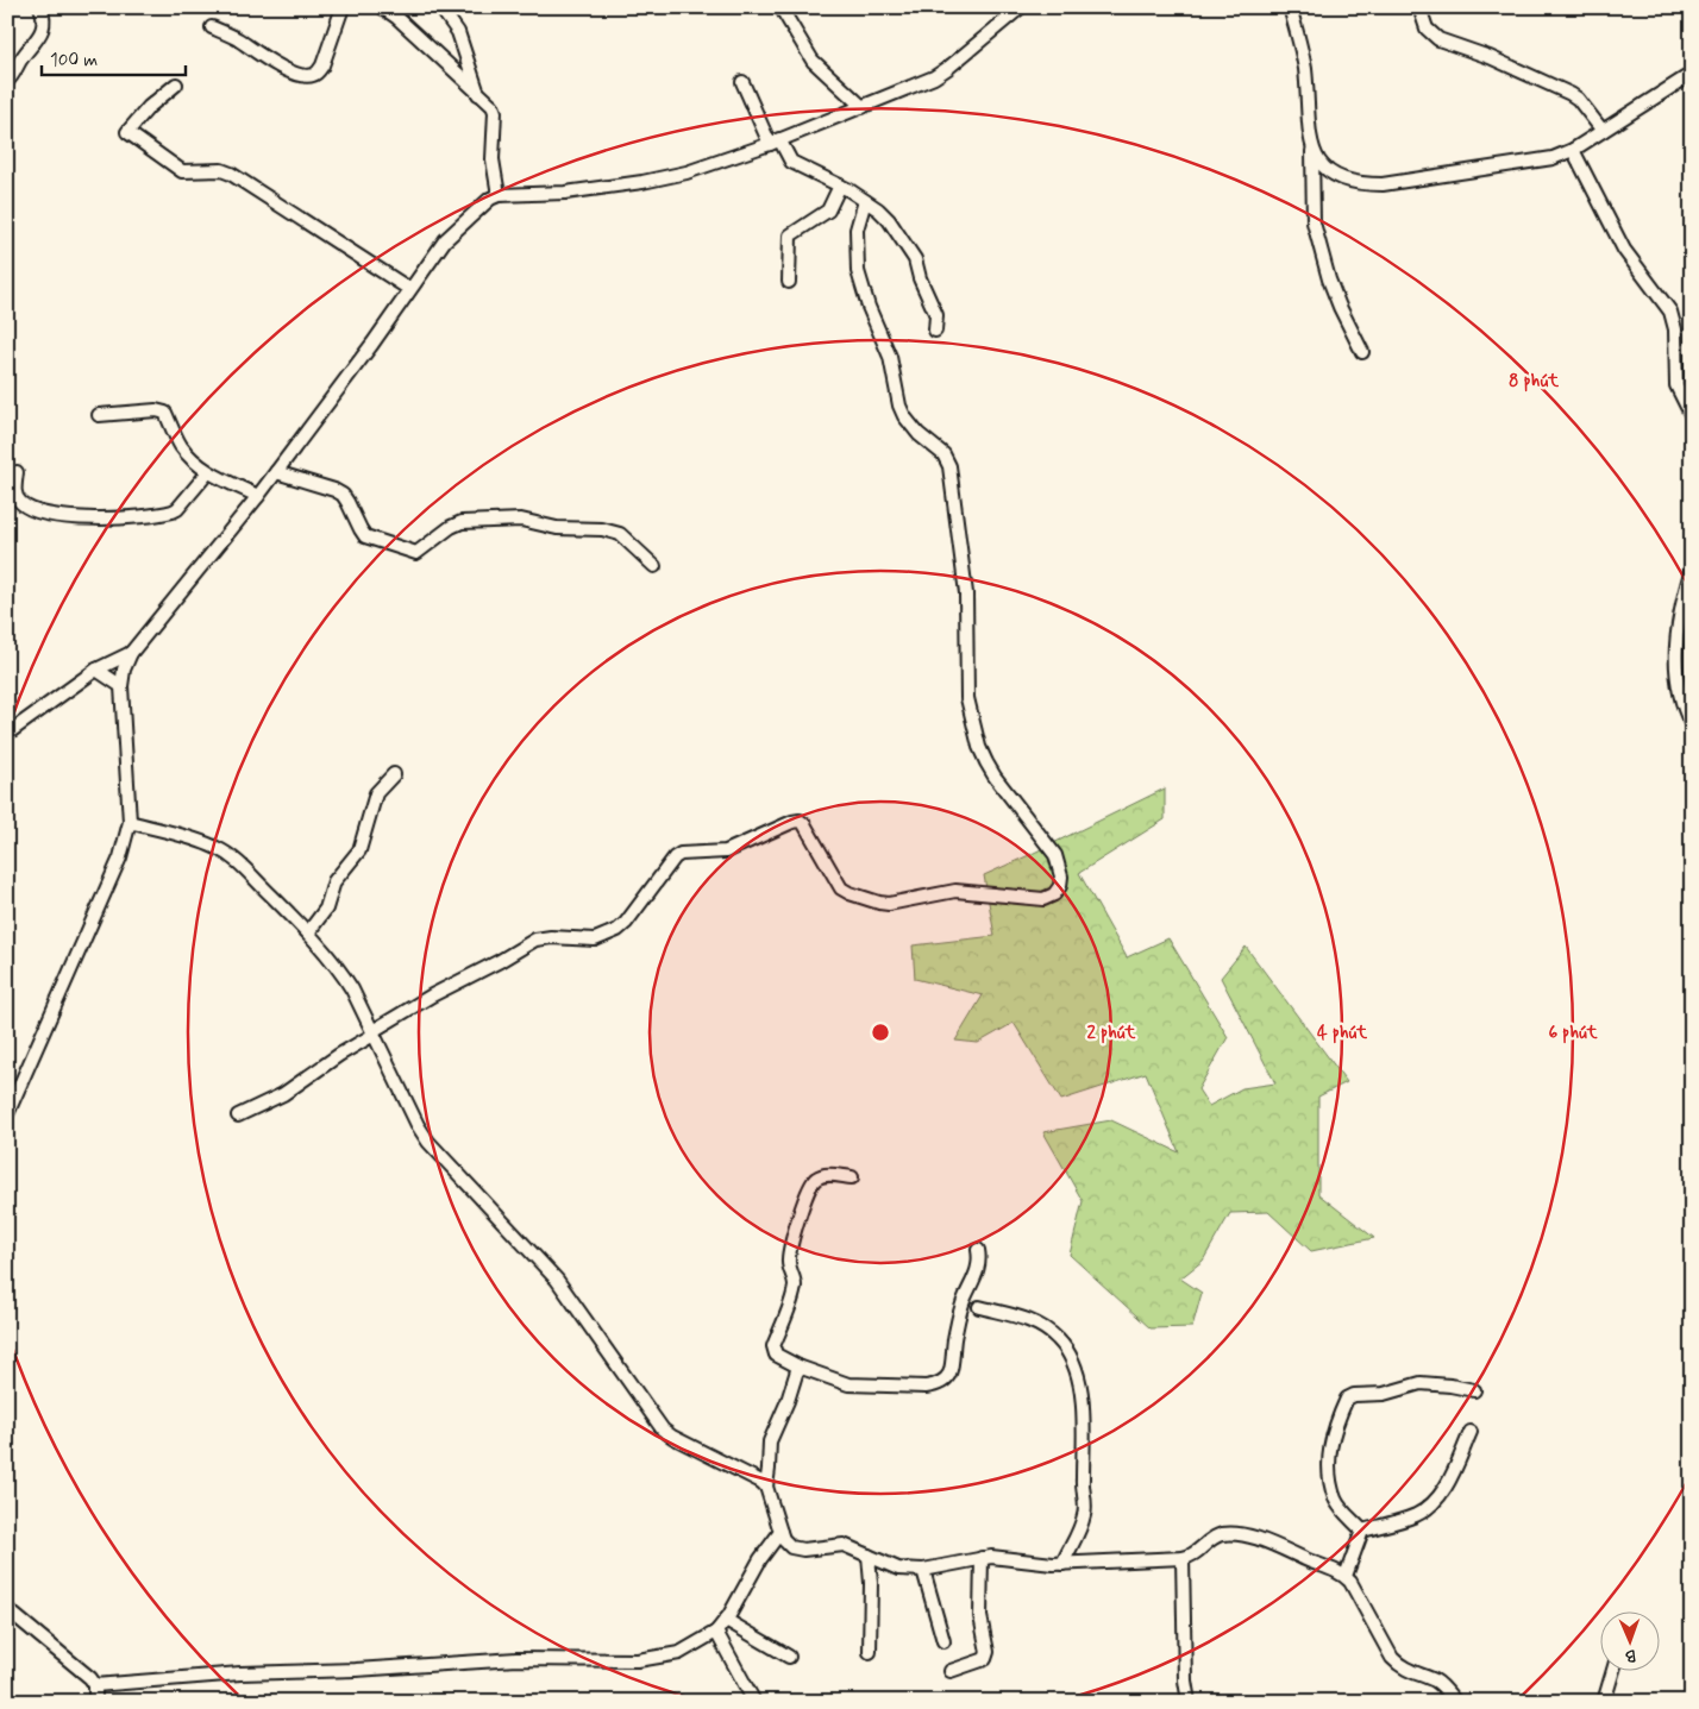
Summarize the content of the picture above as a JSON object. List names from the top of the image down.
{
  "scale_bar": "100 m",
  "north": "bottom",
  "rings": [
    "8 phút",
    "2 phút",
    "4 phút",
    "6 phút"
  ]
}
